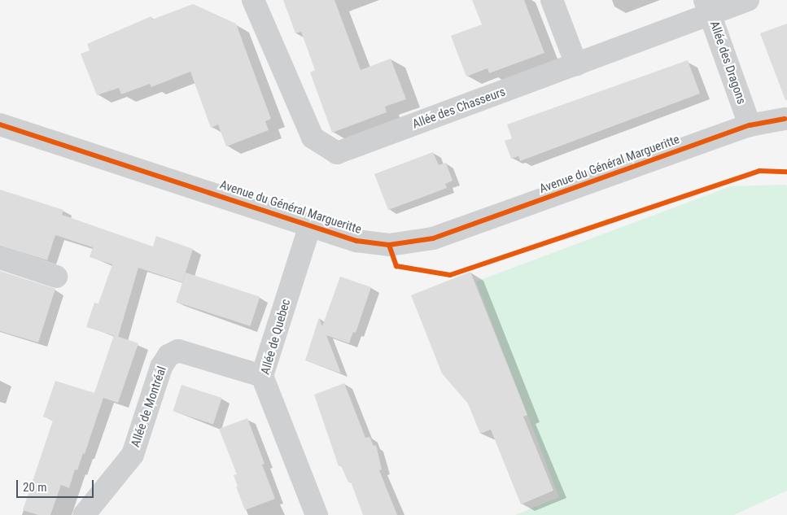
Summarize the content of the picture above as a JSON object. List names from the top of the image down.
{
  "streets": {
    "street": [
      "Allée des Dragons",
      "Allée des Chasseurs",
      "Avenue du Général Margueritte",
      "Allée de Quebec",
      "Allée de Montréal"
    ]
  },
  "crossings": [
    ["Allée des Dragons", "Allée des Chasseurs"],
    ["Allée des Dragons", "Avenue du Général Margueritte"],
    ["Avenue du Général Margueritte", "Allée de Quebec"],
    ["Allée de Quebec", "Allée de Montréal"]
  ],
  "scale_bar": "20 m"
}
